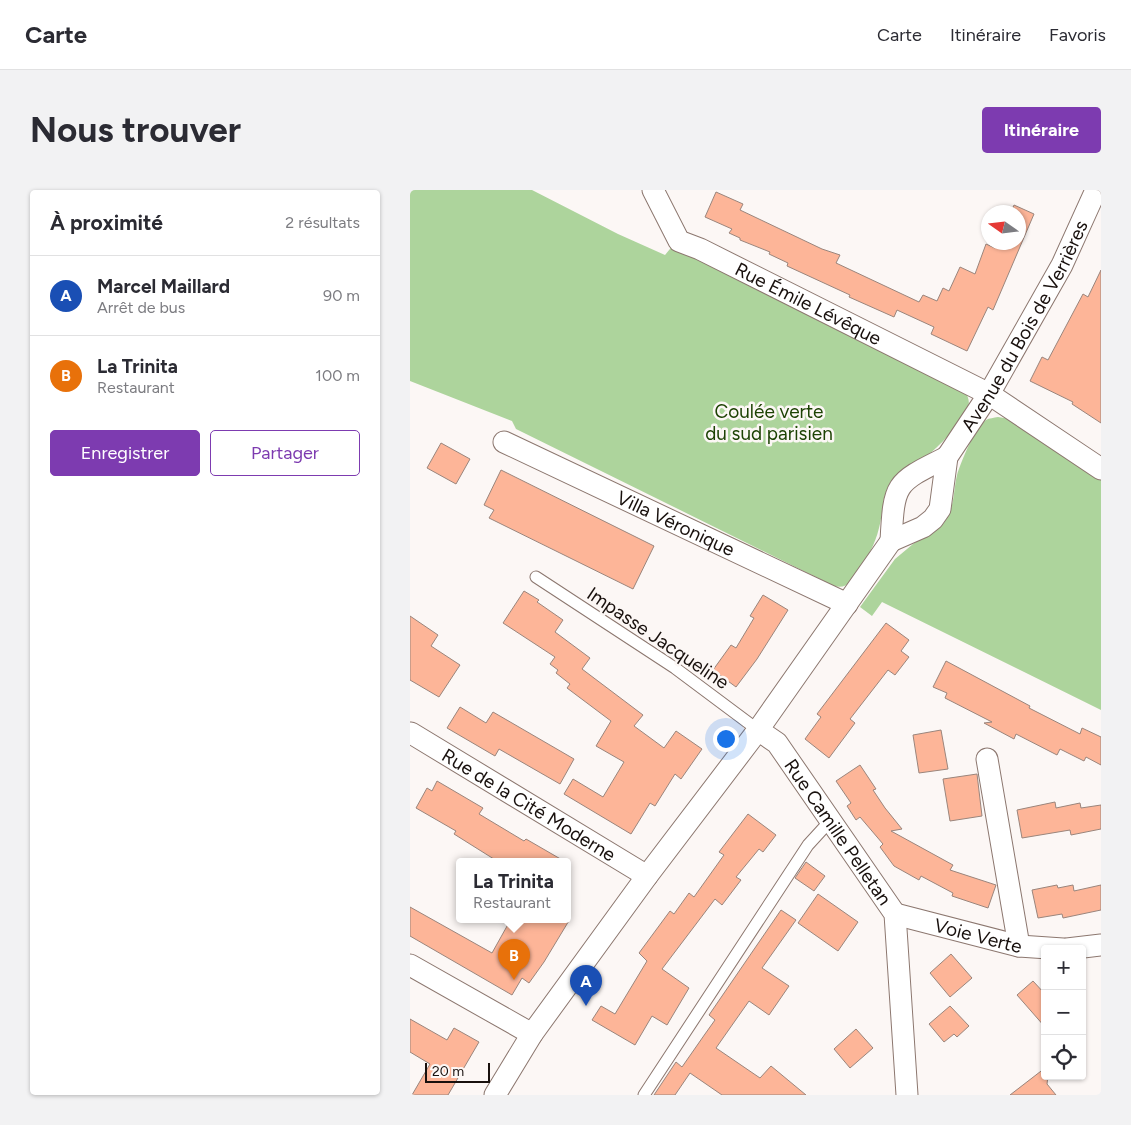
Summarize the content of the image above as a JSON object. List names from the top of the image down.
{
  "streets": {
    "street": [
      "Rue Émile Lévêque",
      "Avenue du Bois de Verrières",
      "Villa Véronique",
      "Rue de la Cité Moderne",
      "Rue Camille Pelletan",
      "Voie Verte"
    ],
    "lane": ["Impasse Jacqueline"]
  },
  "crossings": [
    ["Rue Émile Lévêque", "Avenue du Bois de Verrières"],
    ["Impasse Jacqueline", "Rue Camille Pelletan"],
    ["Rue Camille Pelletan", "Voie Verte"]
  ],
  "parks": ["Coulée verte du sud parisien"],
  "scale_bar": "20 m",
  "north": "left",
  "page": {
    "header": "Carte",
    "nav": ["Carte", "Itinéraire", "Favoris"],
    "buttons": [
      "Itinéraire",
      ["Enregistrer", "Partager"]
    ],
    "title": "Nous trouver",
    "heading": ["À proximité", "2 résultats"],
    "list": [
      {
        "mark": "A",
        "name": "Marcel Maillard",
        "note": "Arrêt de bus",
        "value": "90 m"
      },
      {
        "mark": "B",
        "name": "La Trinita",
        "note": "Restaurant",
        "value": "100 m"
      }
    ],
    "popup": ["La Trinita", "Restaurant"],
    "pins": ["B", "A"],
    "map_buttons": ["+", "−"],
    "scale": "20 m"
  }
}
